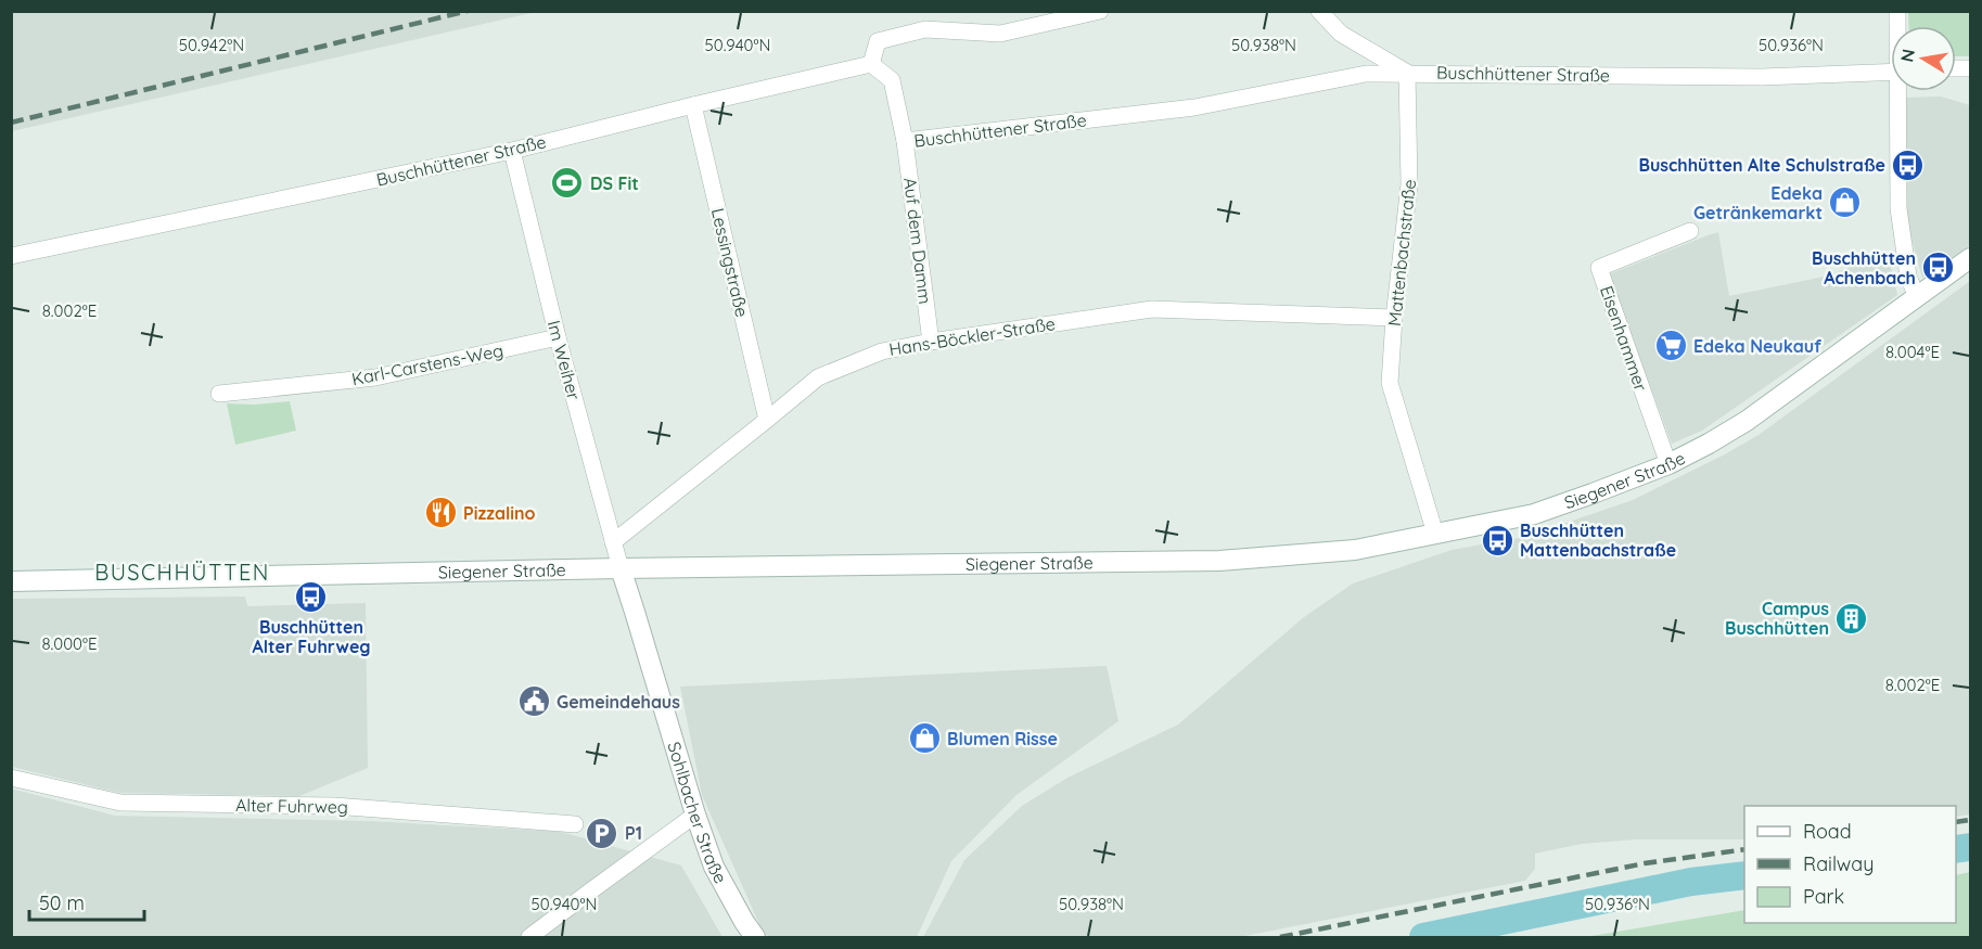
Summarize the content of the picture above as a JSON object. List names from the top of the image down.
{
  "streets": {
    "main road": ["Siegener Straße", "Sohlbacher Straße"],
    "street": [
      "Buschhüttener Straße",
      "Auf dem Damm",
      "Mattenbachstraße",
      "Lessingstraße",
      "Hans-Böckler-Straße",
      "Eisenhammer",
      "Im Weiher",
      "Karl-Carstens-Weg",
      "Alter Fuhrweg"
    ]
  },
  "crossings": [
    ["Buschhüttener Straße", "Auf dem Damm"],
    ["Buschhüttener Straße", "Mattenbachstraße"],
    ["Buschhüttener Straße", "Lessingstraße"],
    ["Buschhüttener Straße", "Im Weiher"],
    ["Auf dem Damm", "Hans-Böckler-Straße"],
    ["Mattenbachstraße", "Hans-Böckler-Straße"],
    ["Mattenbachstraße", "Siegener Straße"],
    ["Lessingstraße", "Hans-Böckler-Straße"],
    ["Hans-Böckler-Straße", "Im Weiher"],
    ["Eisenhammer", "Siegener Straße"],
    ["Im Weiher", "Karl-Carstens-Weg"],
    ["Im Weiher", "Siegener Straße"],
    ["Im Weiher", "Sohlbacher Straße"],
    ["Siegener Straße", "Sohlbacher Straße"]
  ],
  "districts": ["BUSCHHÜTTEN"],
  "places": {
    "bus stop": [
      "Buschhütten Alte Schulstraße",
      "Buschhütten Achenbach",
      "Buschhütten Mattenbachstraße",
      "Buschhütten Alter Fuhrweg"
    ],
    "sports": ["DS Fit"],
    "shop": ["Edeka Getränkemarkt", "Blumen Risse"],
    "supermarket": ["Edeka Neukauf"],
    "restaurant": ["Pizzalino"],
    "building": ["Campus Buschhütten"],
    "public building": ["Gemeindehaus"],
    "parking": ["P1"]
  },
  "legend": ["Road", "Railway", "Park"],
  "scale_bar": "50 m",
  "north": "left",
  "coordinates": [
    "50.942°N",
    "50.940°N",
    "50.938°N",
    "50.936°N",
    "8.002°E",
    "8.004°E",
    "8.000°E"
  ]
}
